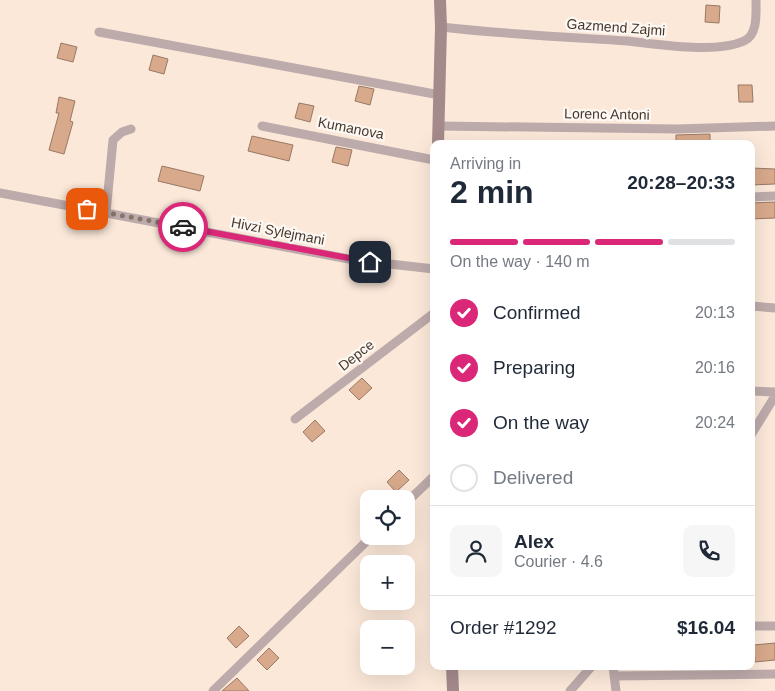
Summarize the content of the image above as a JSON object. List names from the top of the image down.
{
  "streets": {
    "street": [
      "Gazmend Zajmi",
      "Lorenc Antoni",
      "Kumanova",
      "Hivzi Sylejmani",
      "Depce"
    ]
  },
  "page": {
    "heading": ["2 min", "Arriving in", "20:28–20:33"],
    "panel": [
      "Alex",
      "Courier · 4.6",
      "Order #1292",
      "$16.04"
    ],
    "bar": "On the way · 140 m",
    "list": [
      ["Confirmed", "20:13"],
      ["Preparing", "20:16"],
      ["On the way", "20:24"],
      "Delivered"
    ],
    "map_buttons": ["+", "−"]
  }
}
